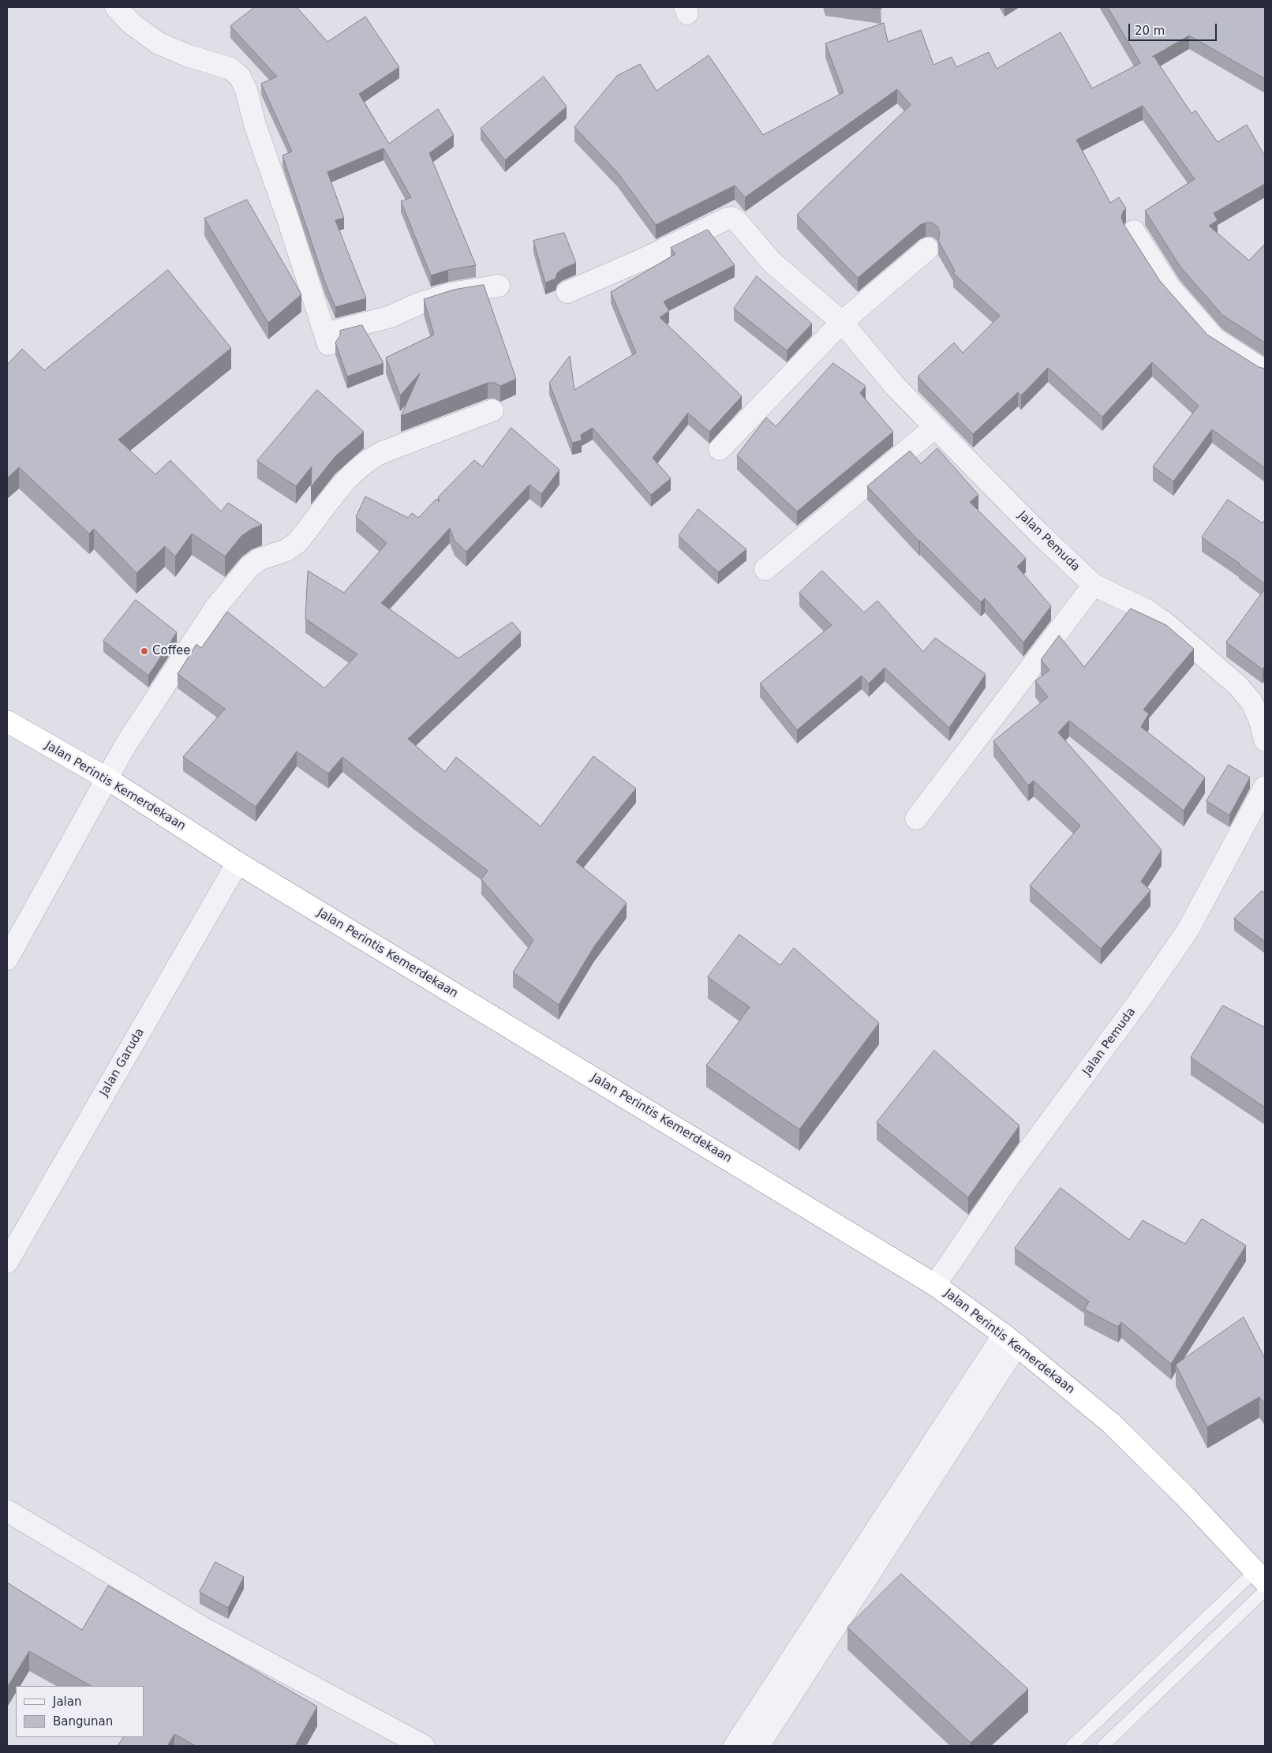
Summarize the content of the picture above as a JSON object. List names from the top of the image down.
{
  "streets": {
    "highway": ["Jalan Perintis Kemerdekaan"],
    "street": ["Jalan Pemuda", "Jalan Garuda"]
  },
  "crossings": [
    ["Jalan Pemuda", "Jalan Perintis Kemerdekaan"],
    ["Jalan Perintis Kemerdekaan", "Jalan Garuda"]
  ],
  "places": ["Coffee"],
  "legend": ["Jalan", "Bangunan"],
  "scale_bar": "20 m"
}
